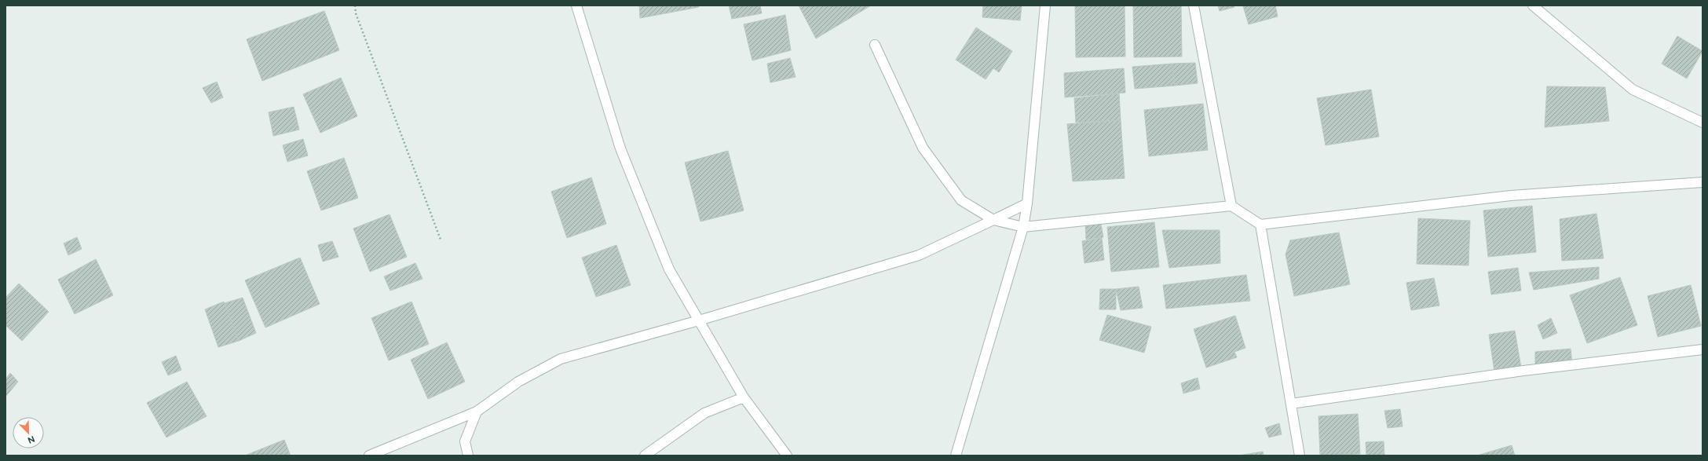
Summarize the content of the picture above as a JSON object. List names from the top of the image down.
{
  "north": "bottom right"
}
